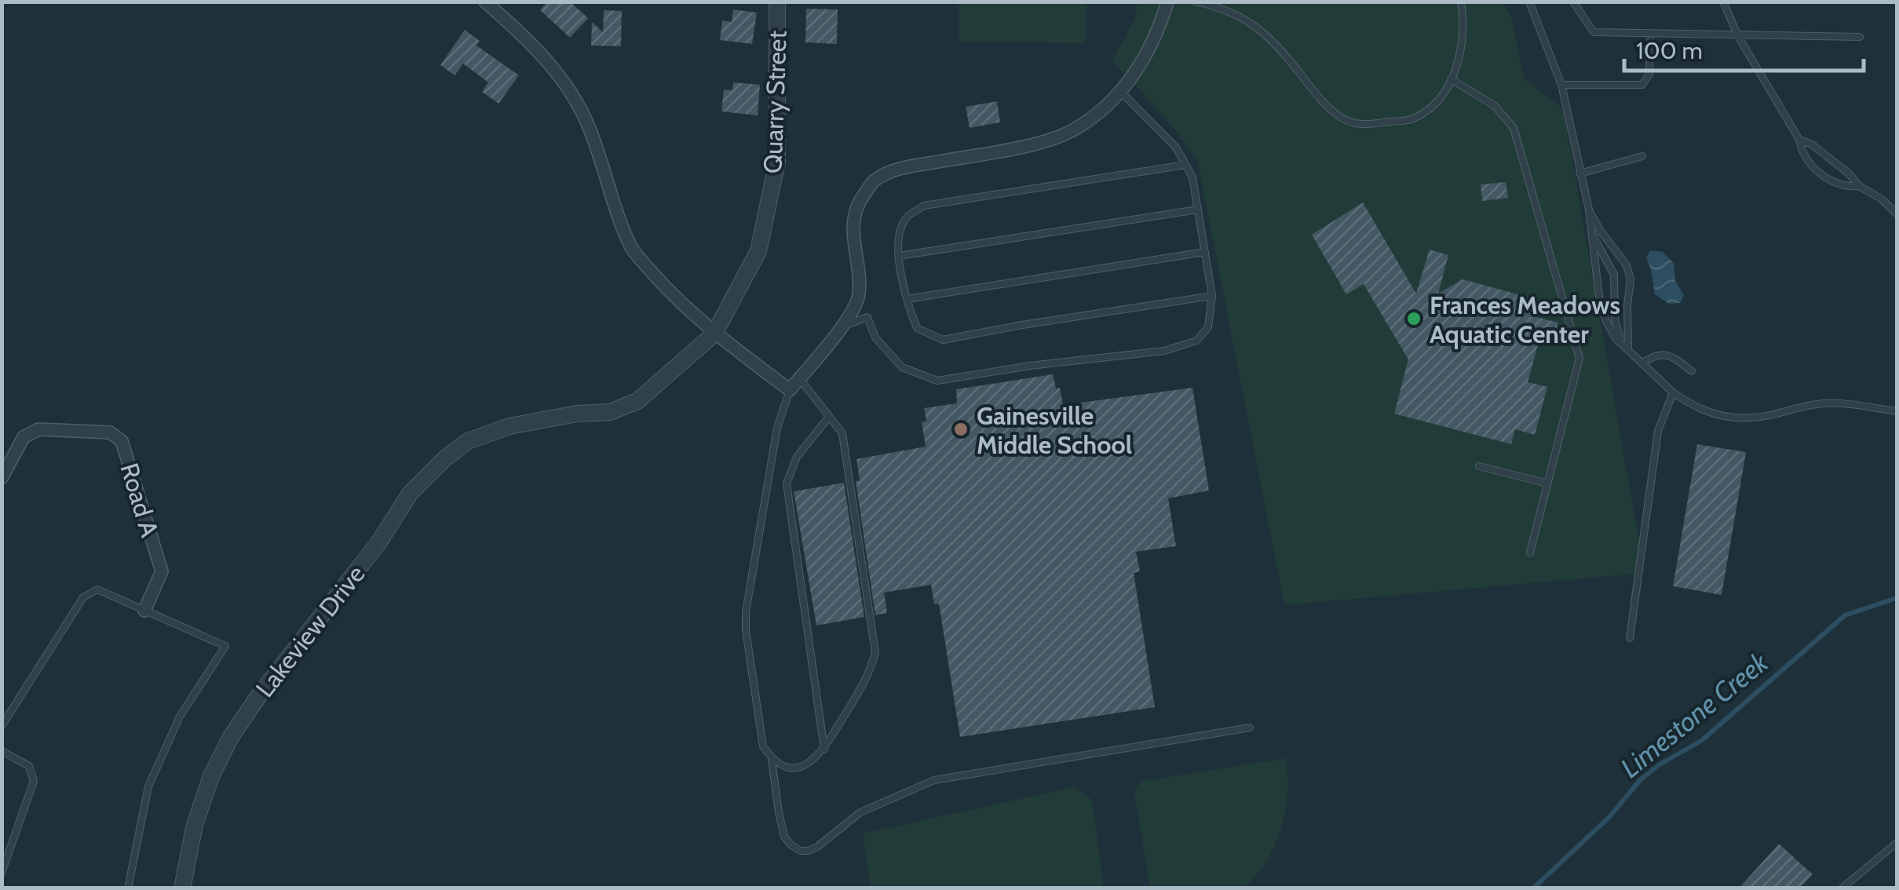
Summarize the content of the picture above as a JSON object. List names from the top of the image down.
{
  "streets": {
    "street": ["Quarry Street", "Road A", "Lakeview Drive"]
  },
  "crossings": [
    ["Quarry Street", "Lakeview Drive"]
  ],
  "water": ["Limestone Creek"],
  "places": ["Frances Meadows Aquatic Center", "Gainesville Middle School"],
  "scale_bar": "100 m"
}
